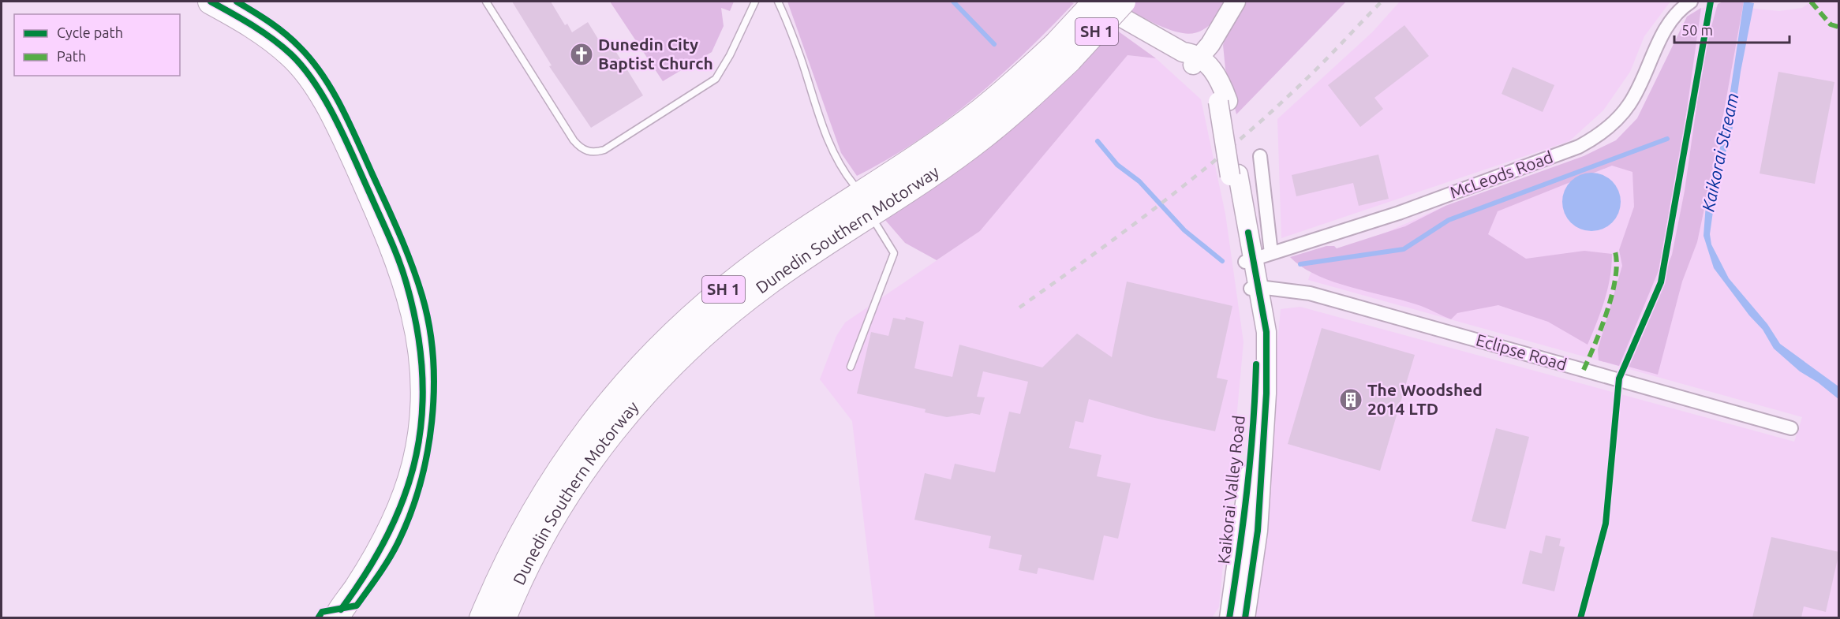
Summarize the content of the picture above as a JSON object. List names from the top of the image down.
{
  "streets": {
    "highway": ["SH 1", "Dunedin Southern Motorway"],
    "main road": ["Kaikorai Valley Road"],
    "street": ["McLeods Road", "Eclipse Road"]
  },
  "crossings": [
    ["McLeods Road", "Kaikorai Valley Road"],
    ["Dunedin Southern Motorway", "Kaikorai Valley Road"],
    ["Eclipse Road", "Kaikorai Valley Road"]
  ],
  "water": ["Kaikorai Stream"],
  "places": {
    "church": ["Dunedin City Baptist Church"],
    "building": ["The Woodshed 2014 LTD"]
  },
  "legend": ["Cycle path", "Path"],
  "scale_bar": "50 m"
}
